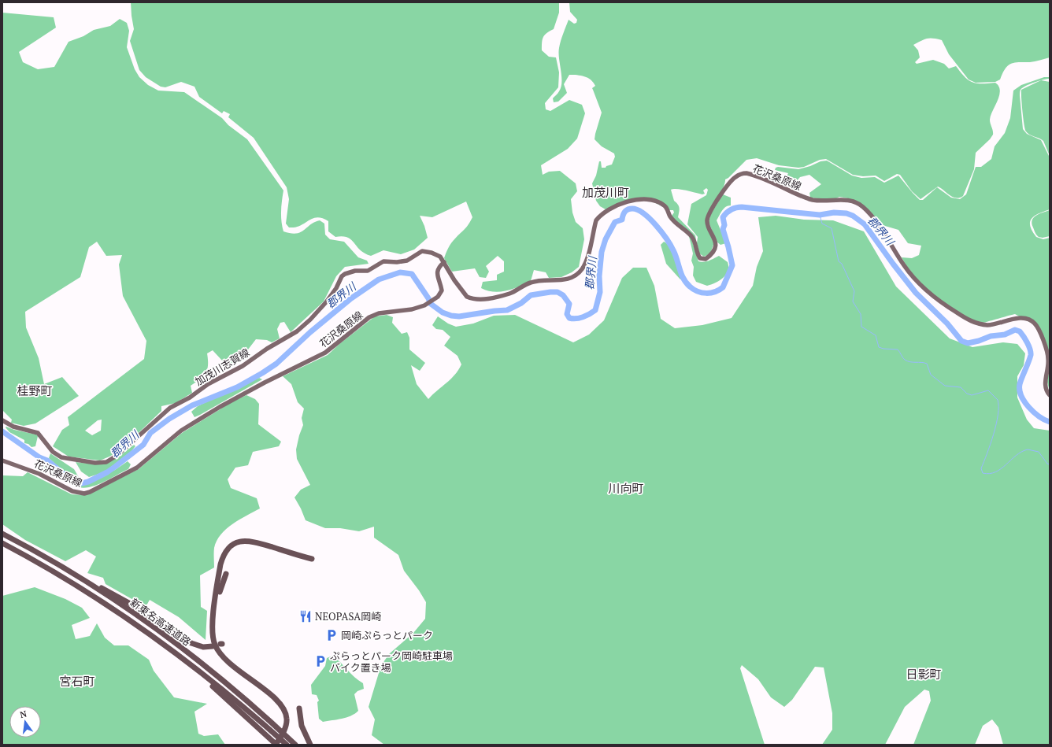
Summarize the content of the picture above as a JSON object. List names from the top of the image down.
{
  "streets": {
    "highway": ["新東名高速道路"],
    "main road": ["花沢桑原線", "加茂川志賀線"]
  },
  "crossings": [
    ["花沢桑原線", "加茂川志賀線"]
  ],
  "districts": [
    "加茂川町",
    "桂野町",
    "川向町",
    "日影町",
    "宮石町"
  ],
  "water": ["郡界川"],
  "places": {
    "restaurant": ["NEOPASA岡崎"],
    "parking": ["岡崎ぷらっとパーク", "ぷらっとパーク岡崎駐車場 バイク置き場"]
  },
  "north": "top"
}
